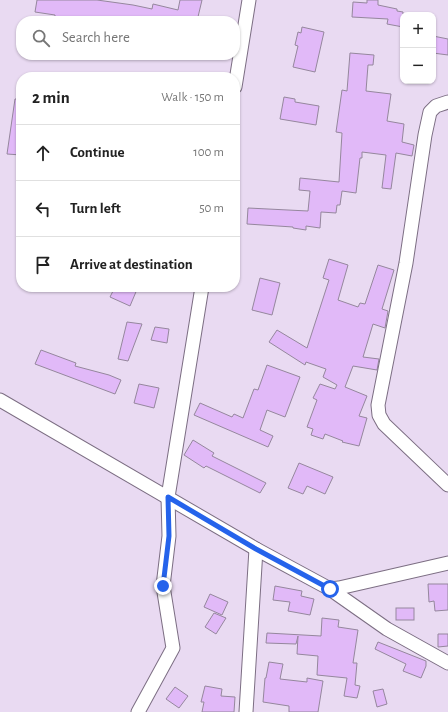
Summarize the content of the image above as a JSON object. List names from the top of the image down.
{
  "page": {
    "map_buttons": ["+", "−"],
    "search": "Search here",
    "heading": ["2 min", "Walk · 150 m"],
    "list": [
      ["Continue", "100 m"],
      ["Turn left", "50 m"],
      "Arrive at destination"
    ]
  }
}
